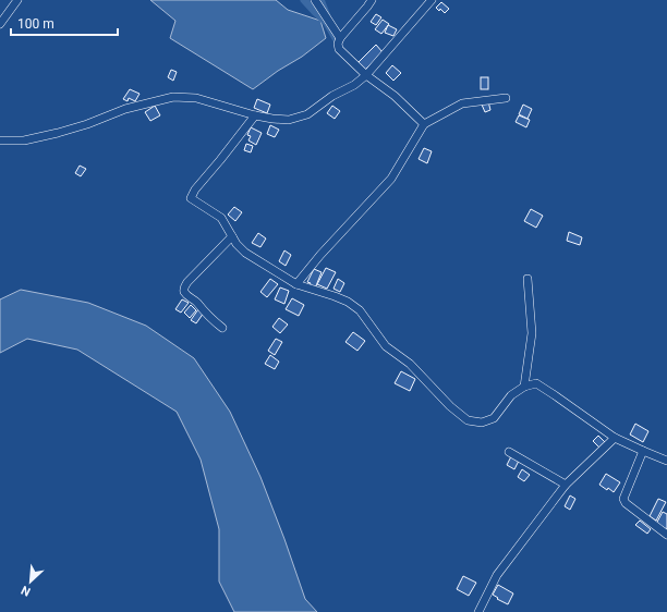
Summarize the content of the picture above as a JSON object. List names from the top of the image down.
{
  "scale_bar": "100 m",
  "north": "bottom left"
}
